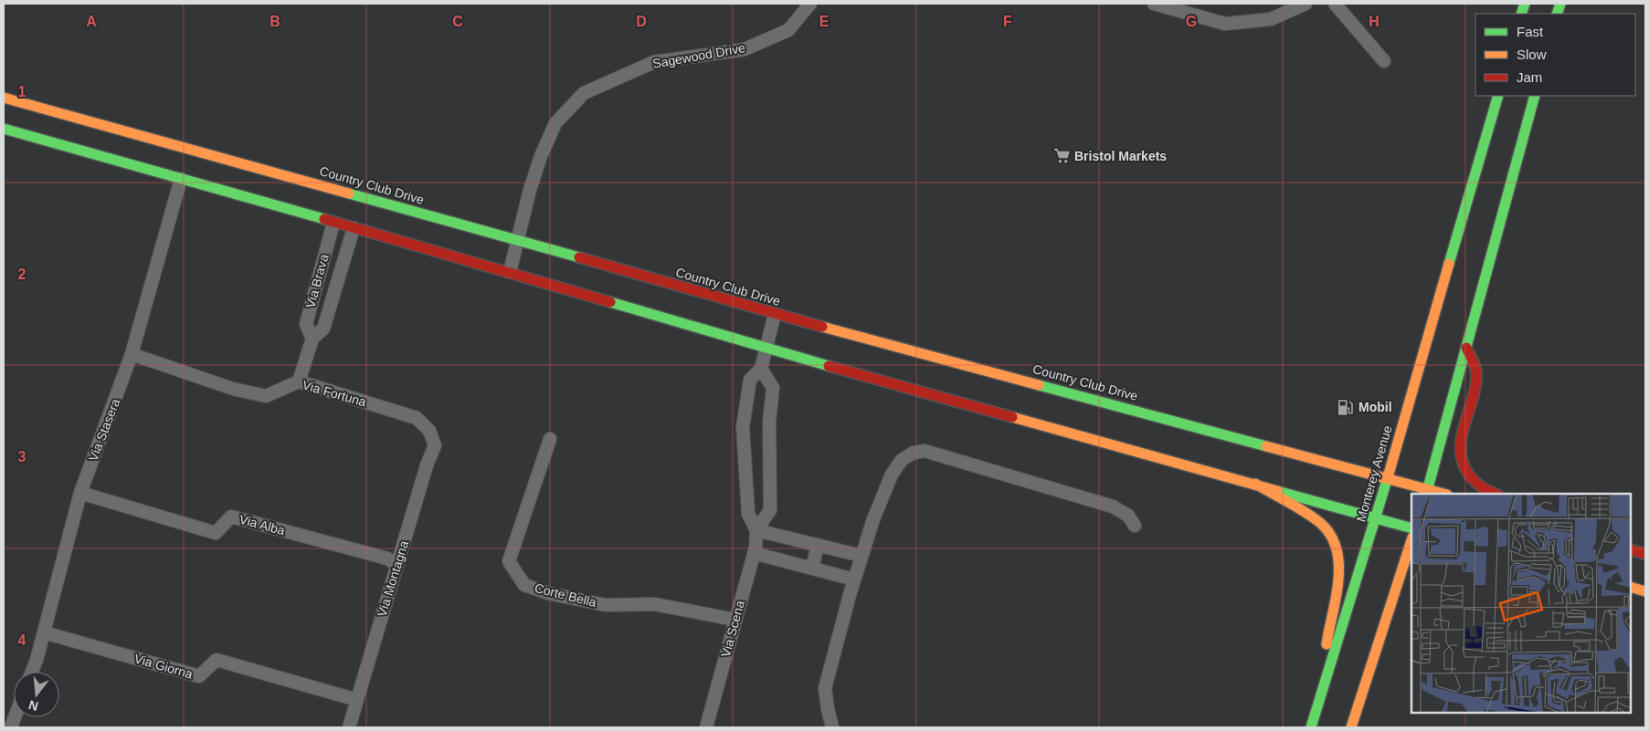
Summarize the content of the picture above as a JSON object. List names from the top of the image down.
{
  "streets": {
    "main road": ["Country Club Drive", "Monterey Avenue"],
    "street": [
      "Sagewood Drive",
      "Via Brava",
      "Via Fortuna",
      "Via Stasera",
      "Via Alba",
      "Via Montagna",
      "Corte Bella",
      "Via Scena",
      "Via Giorna"
    ]
  },
  "crossings": [
    ["Sagewood Drive", "Country Club Drive"],
    ["Country Club Drive", "Monterey Avenue"],
    ["Country Club Drive", "Via Scena"],
    ["Via Brava", "Via Fortuna"],
    ["Via Fortuna", "Via Stasera"],
    ["Via Fortuna", "Via Montagna"],
    ["Via Stasera", "Via Alba"],
    ["Via Stasera", "Via Giorna"],
    ["Via Alba", "Via Montagna"],
    ["Via Montagna", "Via Giorna"],
    ["Corte Bella", "Via Scena"]
  ],
  "places": {
    "supermarket": ["Bristol Markets"],
    "fuel station": ["Mobil"]
  },
  "legend": ["Fast", "Slow", "Jam"],
  "north": "bottom",
  "grid": {
    "columns": [
      "A",
      "B",
      "C",
      "D",
      "E",
      "F",
      "G",
      "H"
    ],
    "rows": [
      "1",
      "2",
      "3",
      "4"
    ]
  }
}
